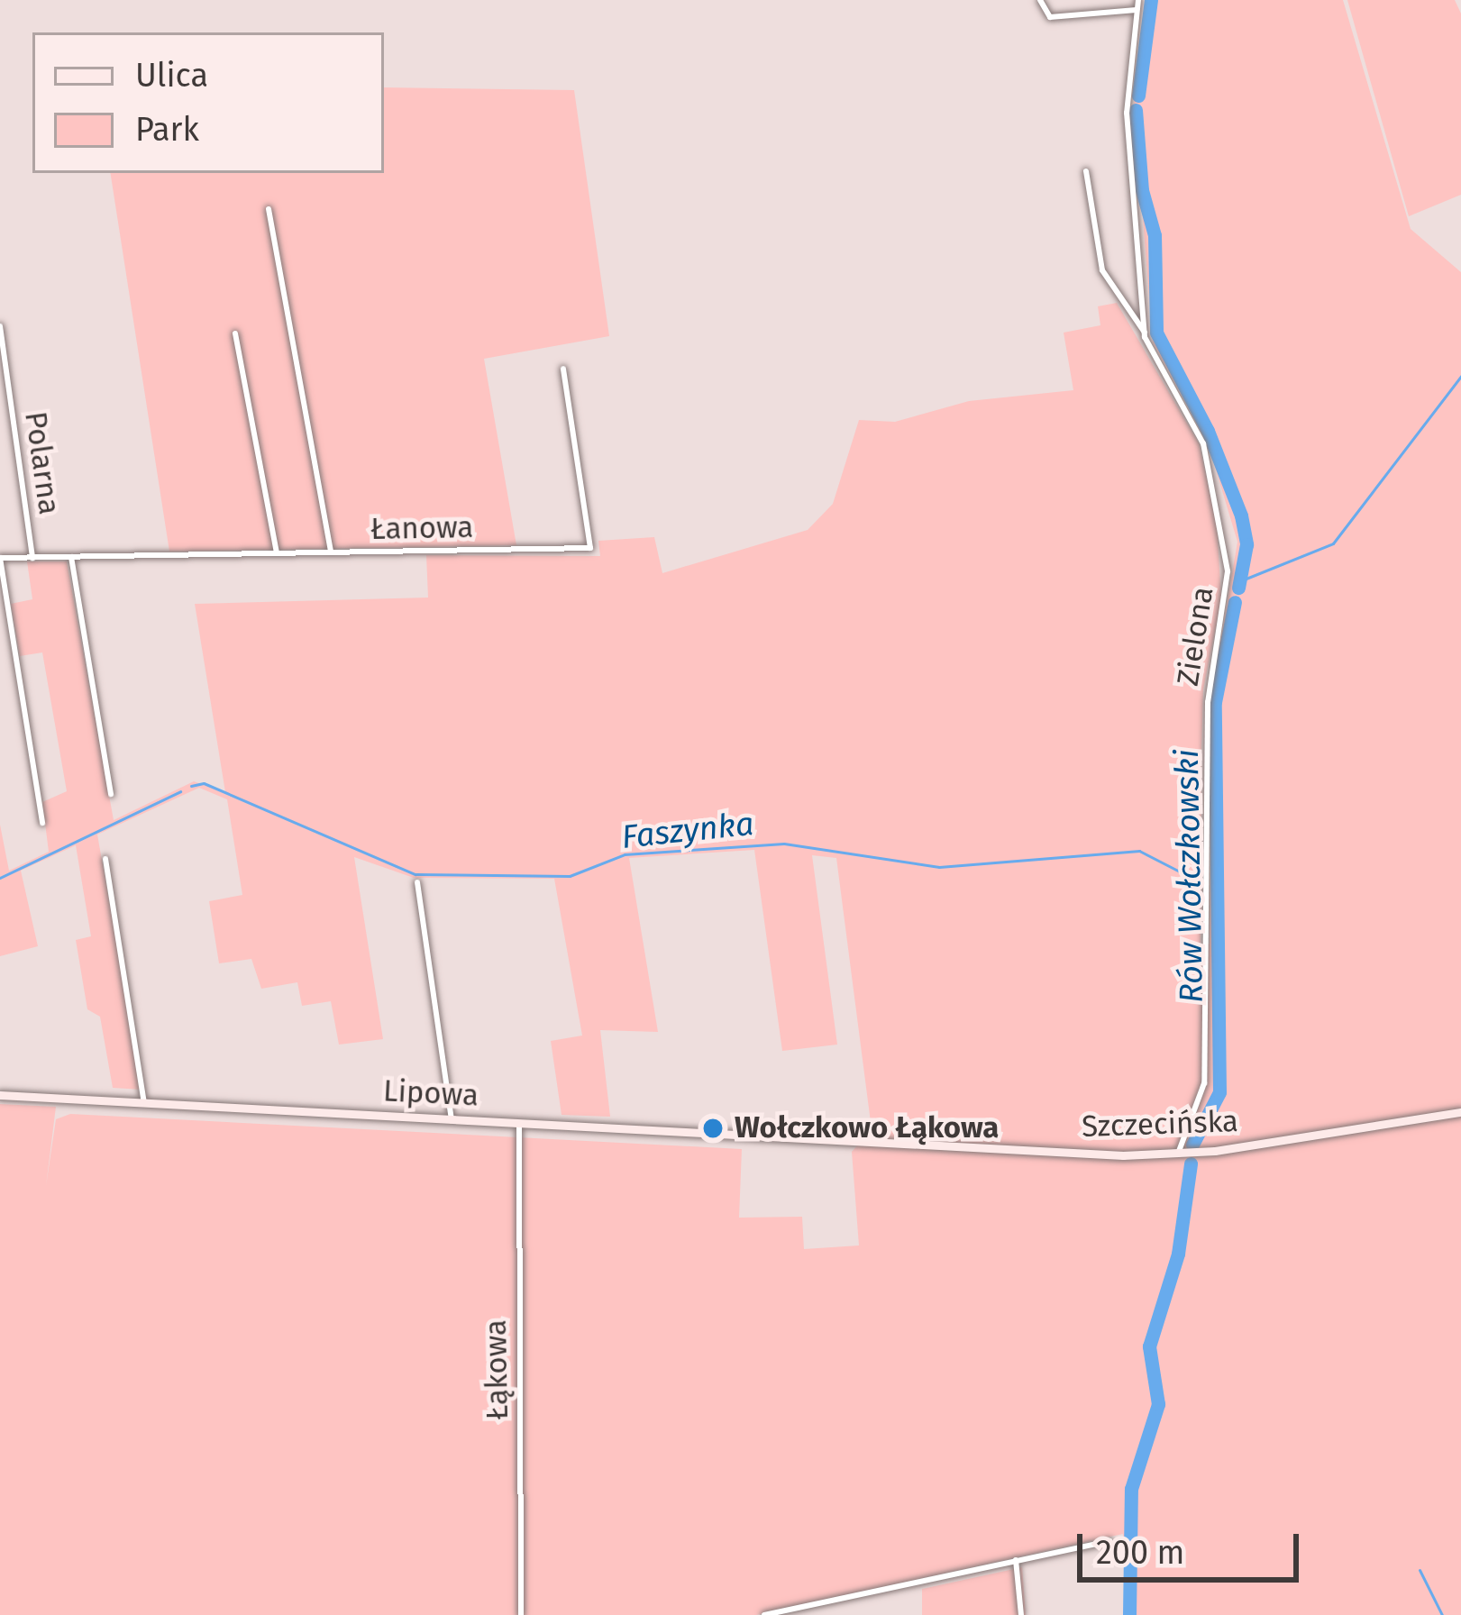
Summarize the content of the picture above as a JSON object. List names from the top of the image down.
{
  "streets": {
    "street": [
      "Polarna",
      "Łanowa",
      "Zielona",
      "Lipowa",
      "Szczecińska",
      "Łąkowa"
    ]
  },
  "crossings": [
    ["Polarna", "Łanowa"],
    ["Zielona", "Szczecińska"],
    ["Lipowa", "Szczecińska"],
    ["Lipowa", "Łąkowa"]
  ],
  "water": ["Faszynka", "Rów Wołczkowski"],
  "places": ["Wołczkowo Łąkowa"],
  "legend": ["Ulica", "Park"],
  "scale_bar": "200 m"
}
